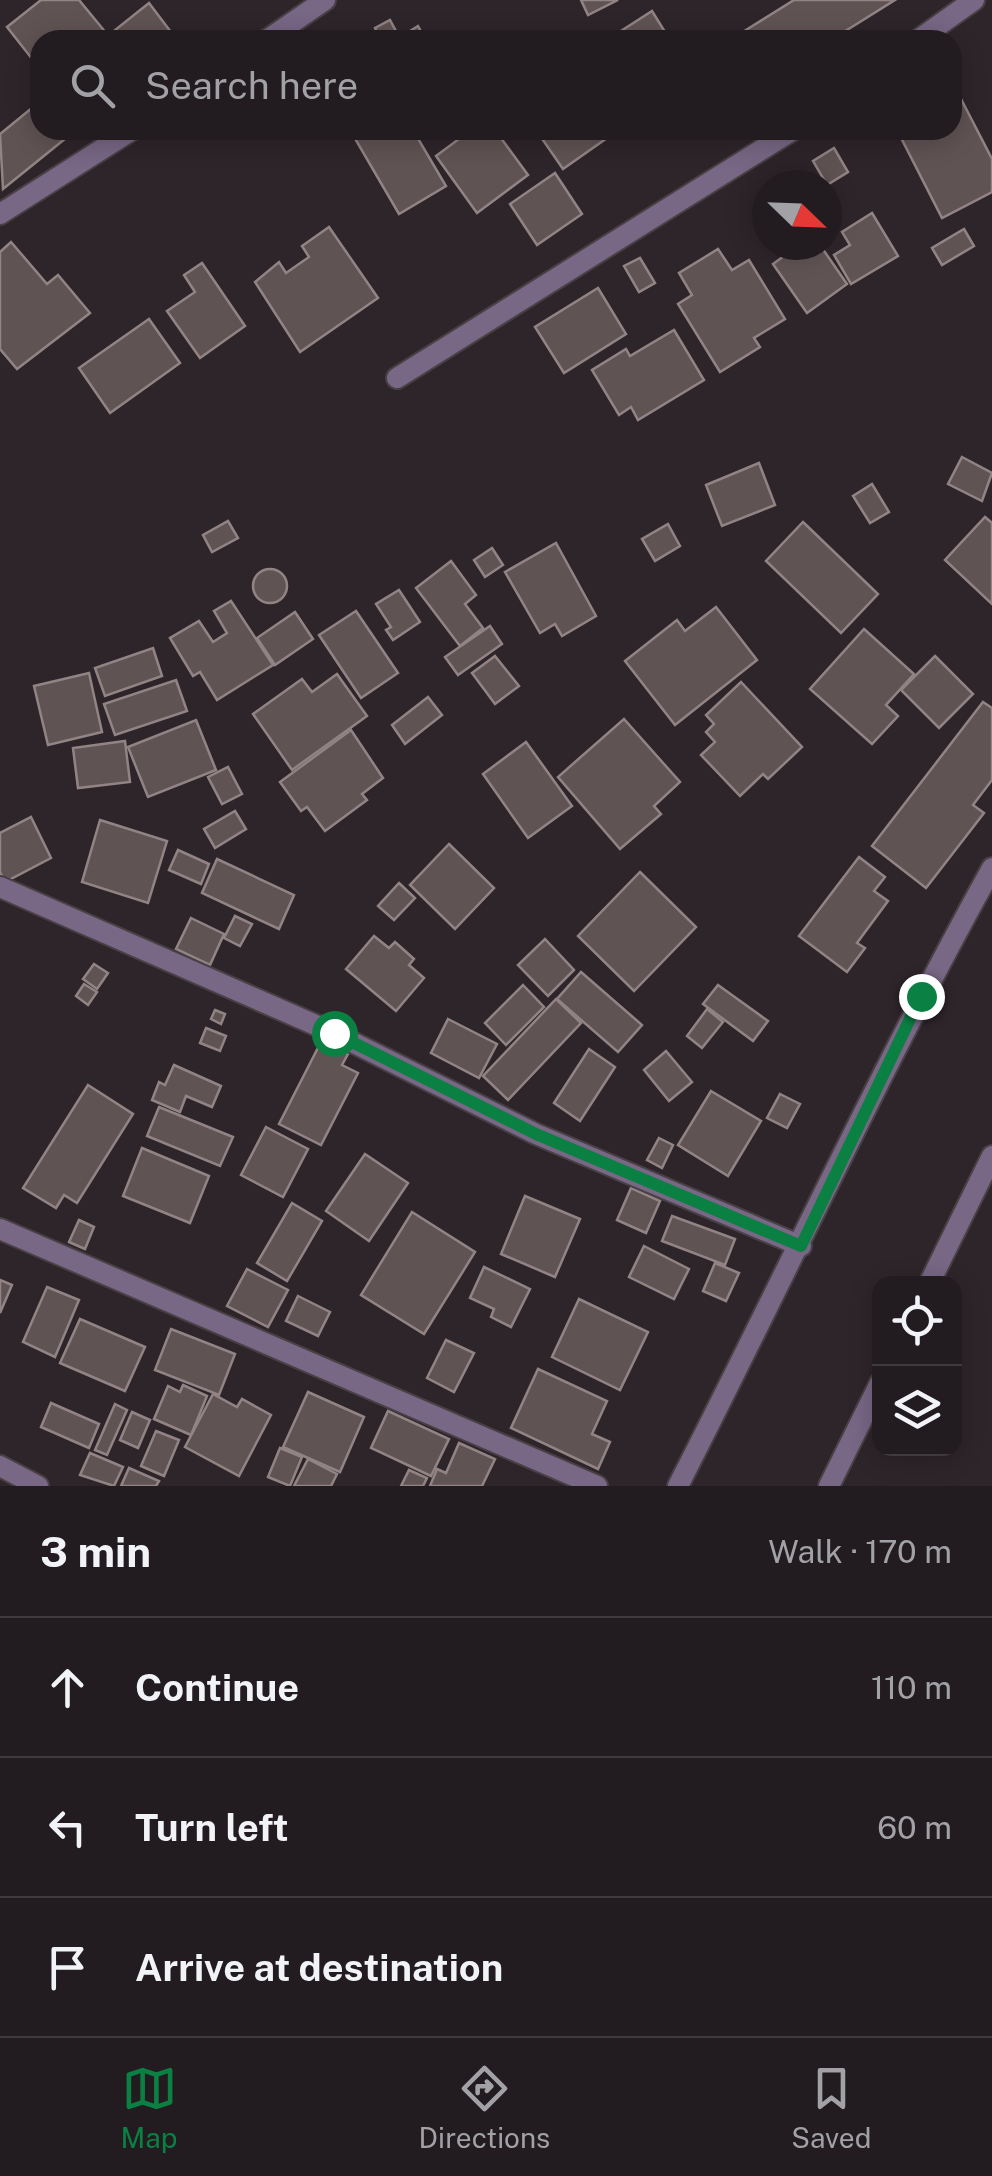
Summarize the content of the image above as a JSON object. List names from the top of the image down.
{
  "north": "bottom right",
  "page": {
    "search": "Search here",
    "heading": ["3 min", "Walk · 170 m"],
    "list": [
      ["Continue", "110 m"],
      ["Turn left", "60 m"],
      "Arrive at destination"
    ],
    "nav": ["Map", "Directions", "Saved"]
  }
}
